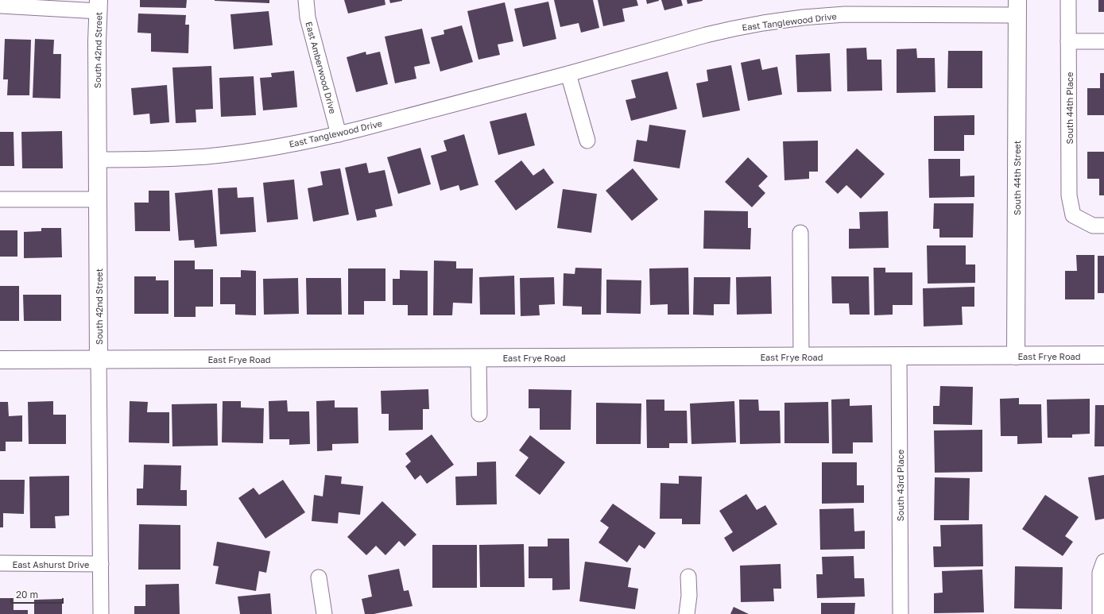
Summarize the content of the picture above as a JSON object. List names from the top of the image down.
{
  "streets": {
    "street": [
      "East Tanglewood Drive",
      "South 42nd Street",
      "East Amberwood Drive",
      "South 44th Place",
      "South 44th Street",
      "East Frye Road",
      "South 43rd Place",
      "East Ashurst Drive"
    ]
  },
  "crossings": [
    ["East Tanglewood Drive", "South 42nd Street"],
    ["East Tanglewood Drive", "East Amberwood Drive"],
    ["East Tanglewood Drive", "South 44th Street"],
    ["South 42nd Street", "East Frye Road"],
    ["South 42nd Street", "East Ashurst Drive"],
    ["South 44th Street", "East Frye Road"],
    ["East Frye Road", "South 43rd Place"]
  ],
  "scale_bar": "20 m"
}
